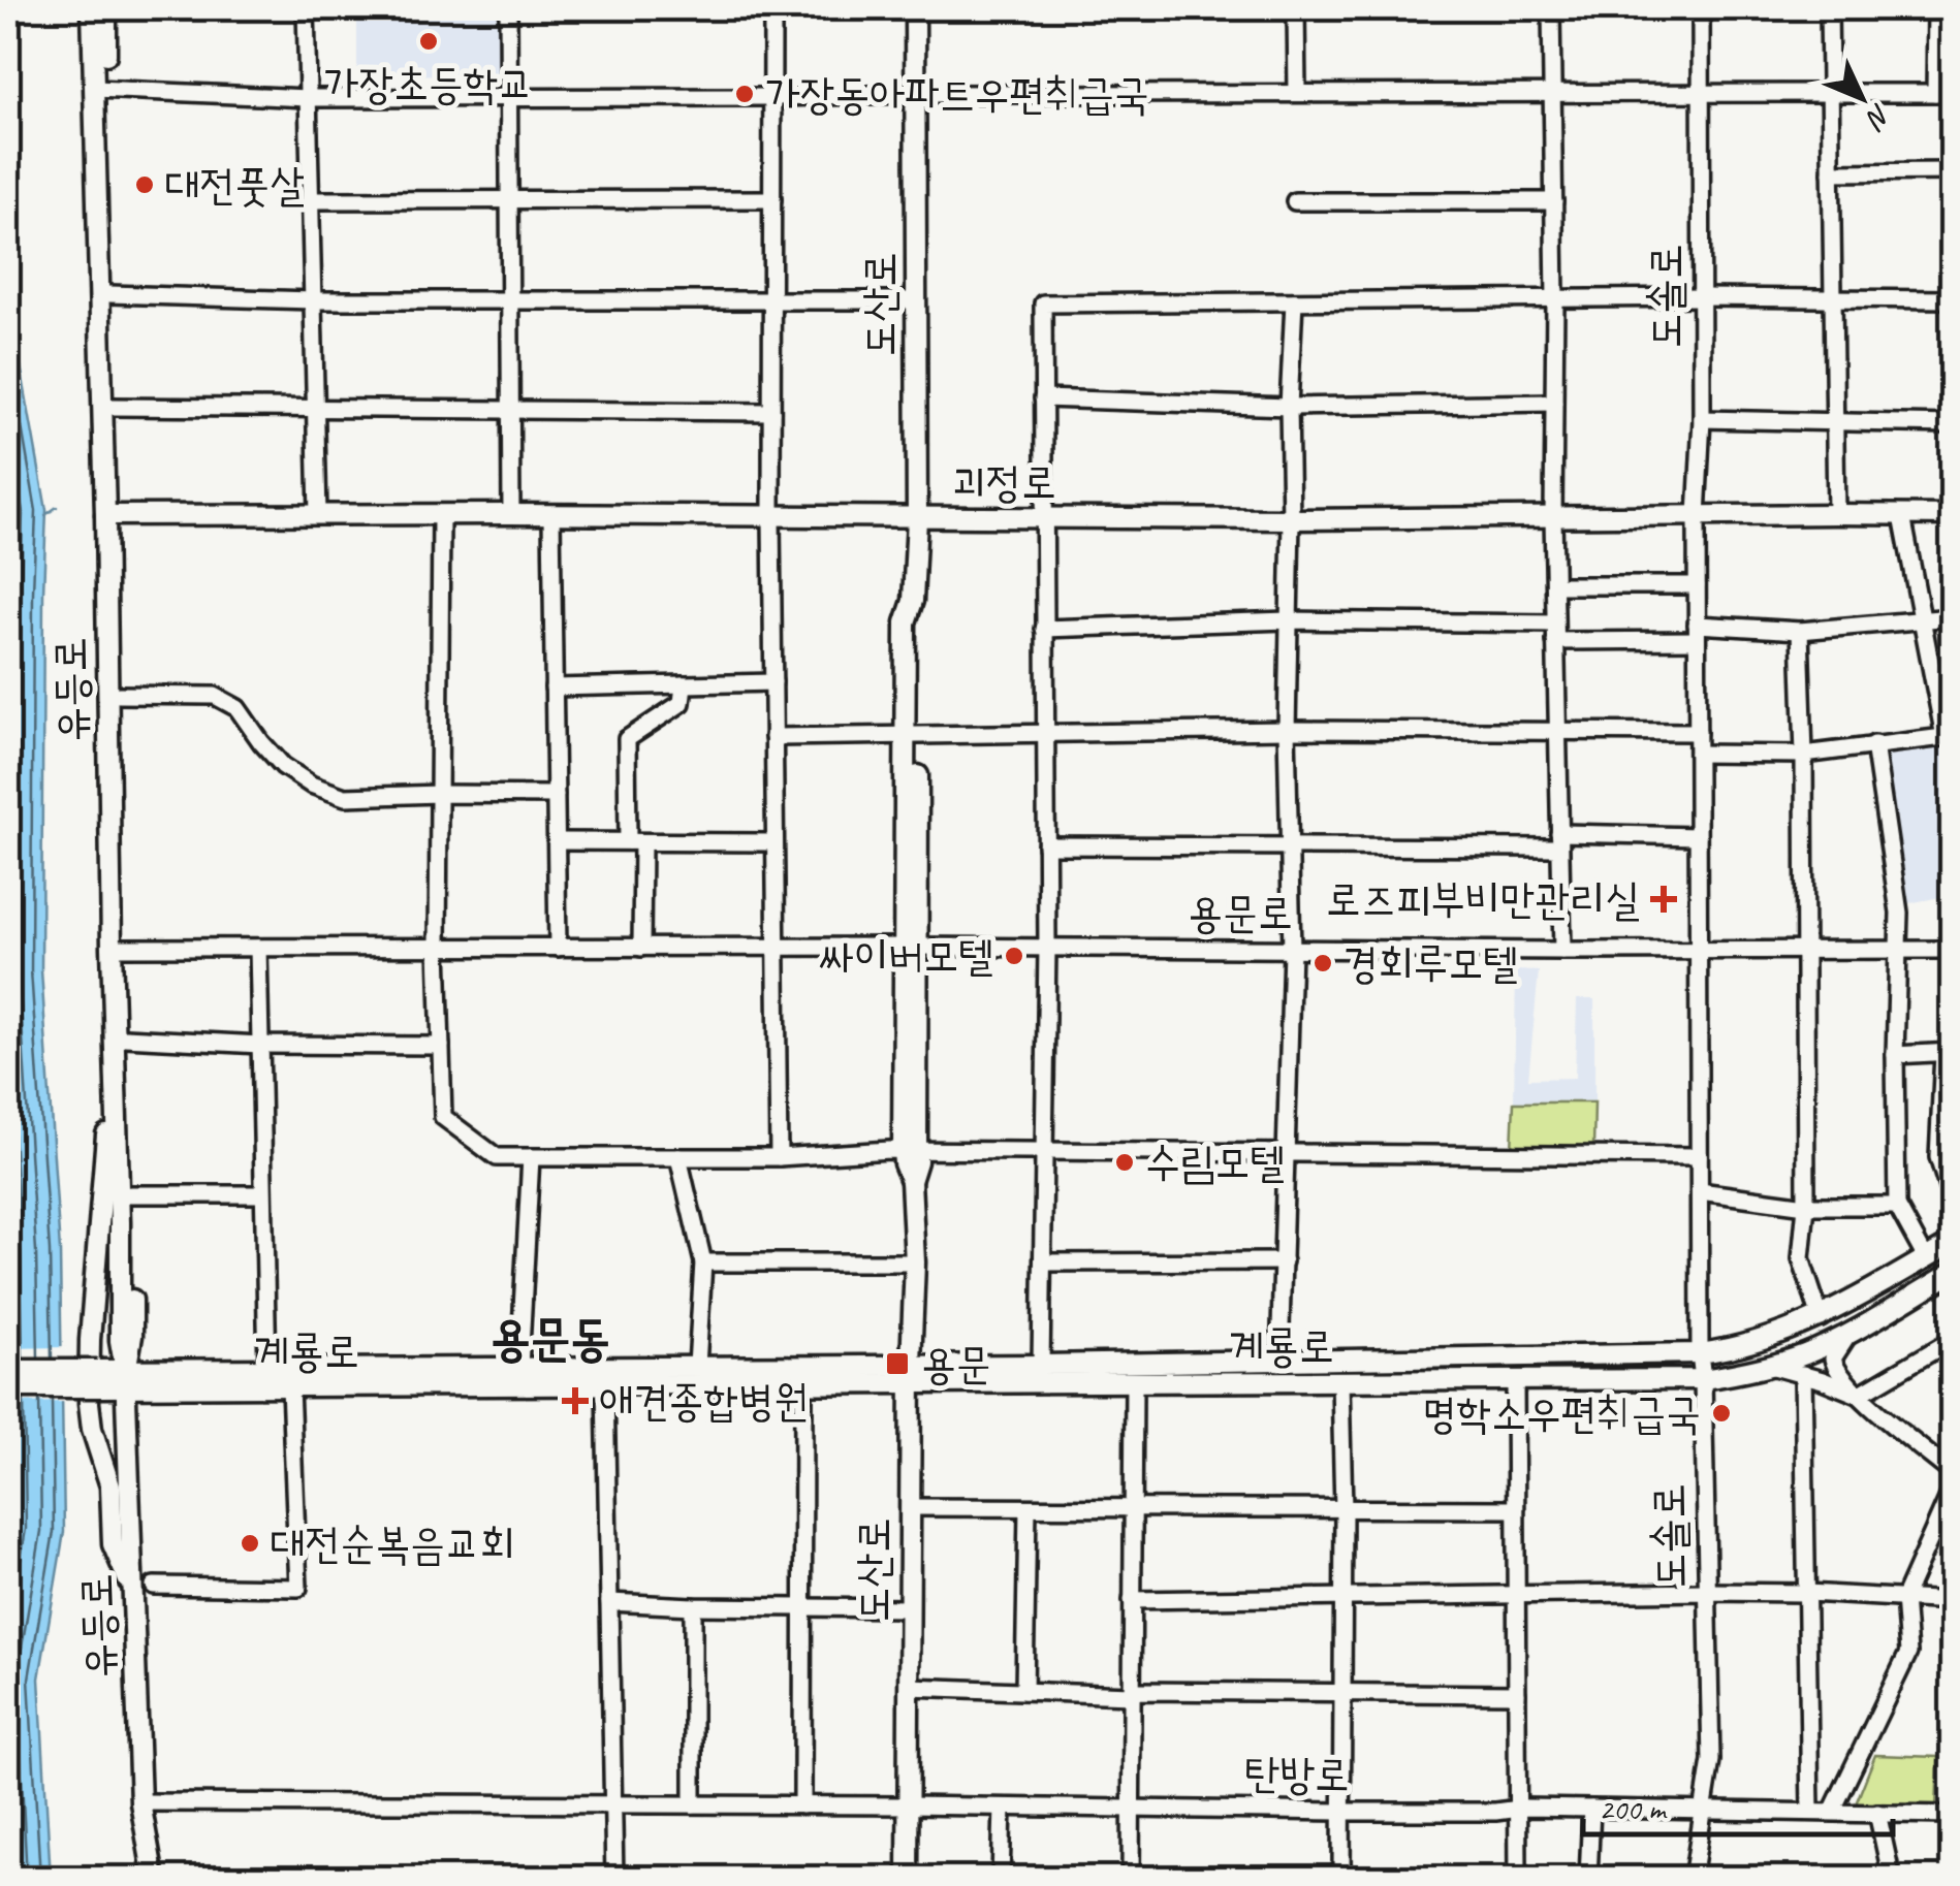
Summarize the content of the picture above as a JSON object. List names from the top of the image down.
{
  "streets": {
    "main road": [
      "도산로",
      "괴정로",
      "유등로",
      "계룡로"
    ],
    "street": ["도솔로", "용문로", "탄방로"]
  },
  "crossings": [
    ["도솔로", "괴정로"],
    ["도솔로", "용문로"],
    ["도솔로", "계룡로"],
    ["도솔로", "탄방로"],
    ["도산로", "괴정로"],
    ["도산로", "용문로"],
    ["도산로", "계룡로"],
    ["도산로", "탄방로"],
    ["괴정로", "유등로"],
    ["유등로", "용문로"],
    ["유등로", "계룡로"],
    ["유등로", "탄방로"]
  ],
  "districts": ["용문동"],
  "places": {
    "other": [
      "가장초등학교",
      "가장동아파트우편취급국",
      "대전풋살",
      "싸이버모텔",
      "경회루모텔",
      "수림모텔",
      "명학소우편취급국",
      "대전순복음교회"
    ],
    "health": ["로즈피부비만관리실", "애견종합병원"],
    "transit": ["용문"]
  },
  "scale_bar": "200 m",
  "north": "bottom right"
}
